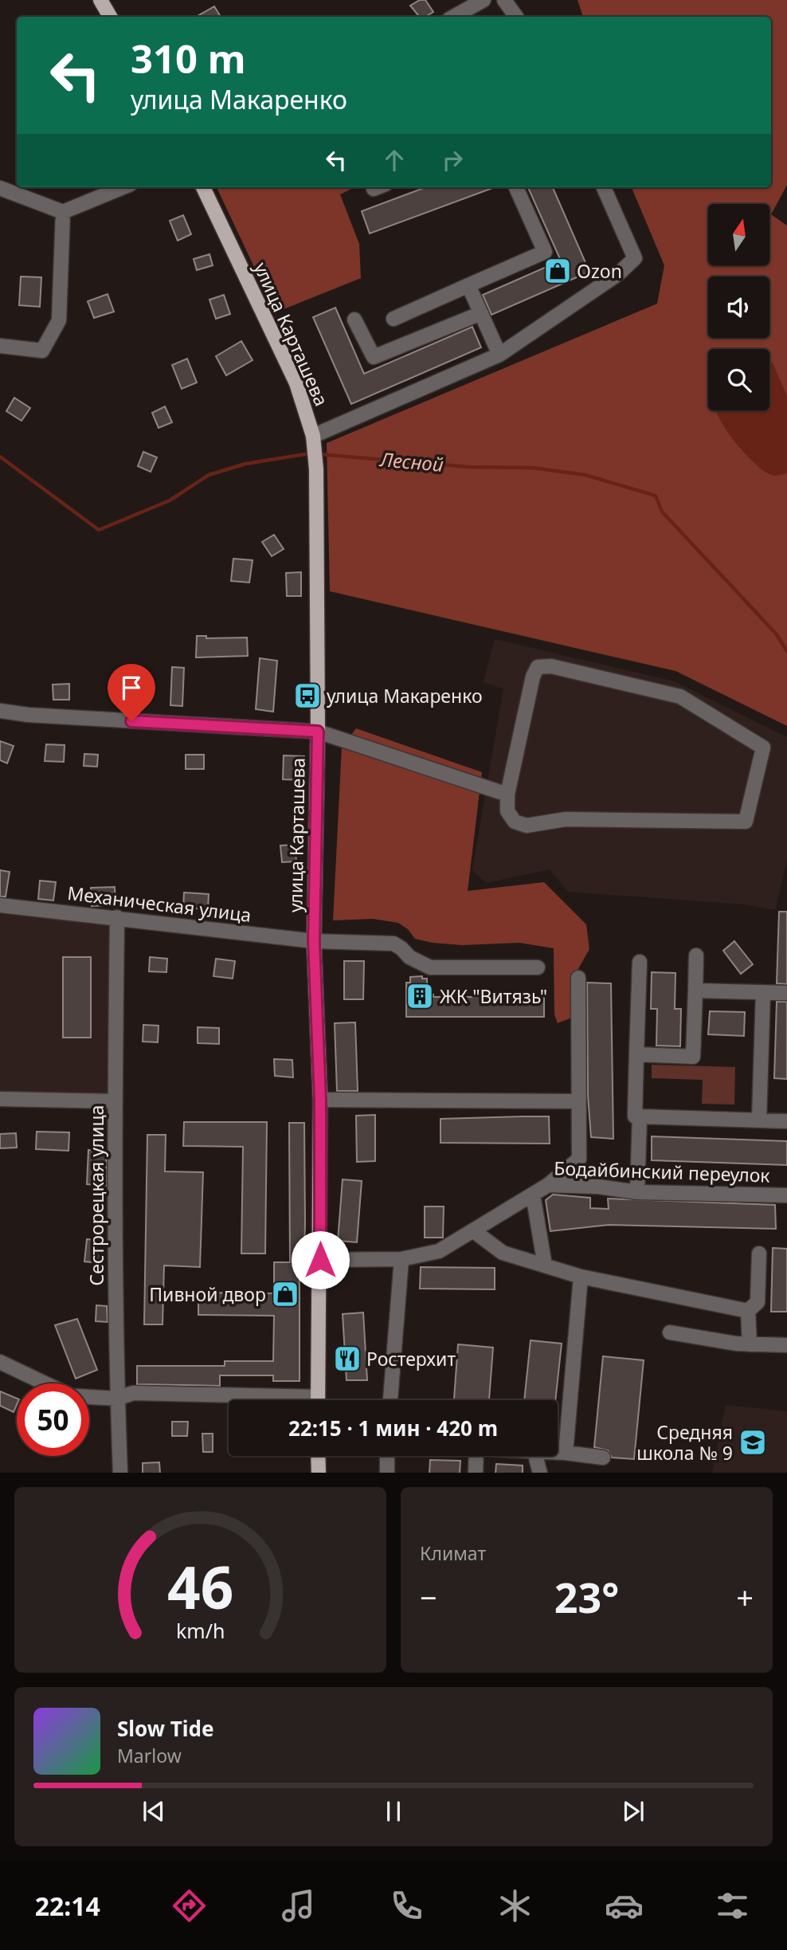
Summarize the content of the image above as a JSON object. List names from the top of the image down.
{
  "streets": {
    "main road": ["улица Карташева"],
    "street": ["Механическая улица", "Бодайбинский переулок", "Сестрорецкая улица"]
  },
  "crossings": [
    ["улица Карташева", "Механическая улица"],
    ["улица Карташева", "Бодайбинский переулок"],
    ["Механическая улица", "Сестрорецкая улица"]
  ],
  "water": ["Лесной"],
  "places": {
    "shop": ["Ozon", "Пивной двор"],
    "bus stop": ["улица Макаренко"],
    "building": ["ЖК \"Витязь\""],
    "restaurant": ["Ростерхит"],
    "school or university": ["Средняя школа № 9"]
  },
  "north": "top",
  "page": {
    "turn": ["310 m", "улица Макаренко"],
    "limit": "50",
    "trip": "22:15 · 1 мин · 420 m",
    "tile": "Климат",
    "heat": ["−", "23°", "+"],
    "song": ["Slow Tide", "Marlow"],
    "tabs": "22:14",
    "gauge": ["46", "km/h"]
  }
}
